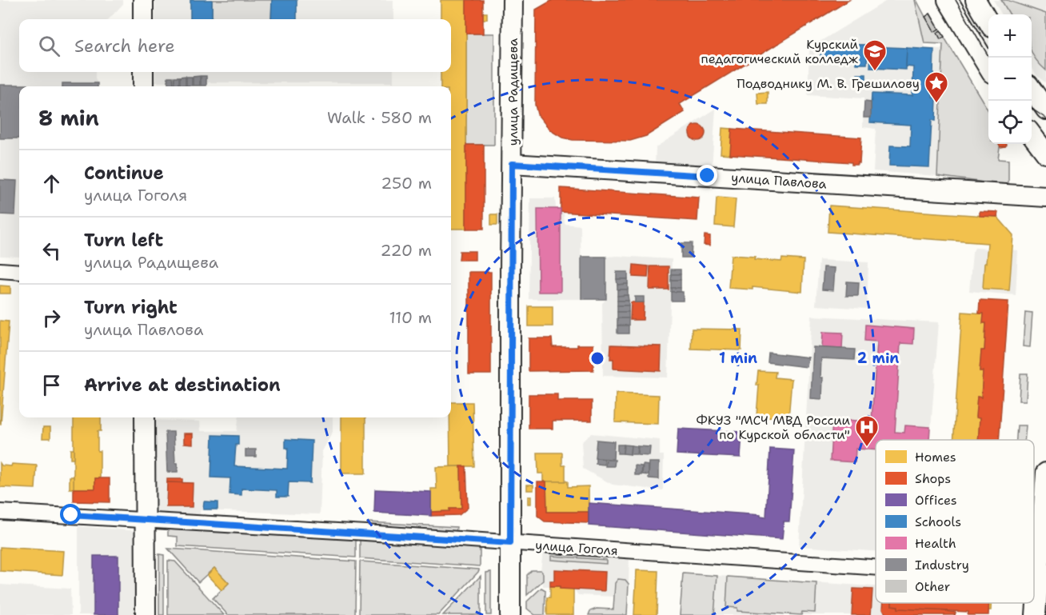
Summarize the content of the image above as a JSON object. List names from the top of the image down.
{
  "streets": {
    "main road": ["улица Радищева", "улица Павлова"],
    "street": ["улица Гоголя"]
  },
  "crossings": [
    ["улица Радищева", "улица Павлова"],
    ["улица Радищева", "улица Гоголя"]
  ],
  "places": {
    "school or university": ["Курский педагогический колледж"],
    "place": ["Подводнику М. В. Грешилову"],
    "hospital": ["ФКУЗ \"МСЧ МВД России по Курской области\""]
  },
  "legend": [
    "Homes",
    "Shops",
    "Offices",
    "Schools",
    "Health",
    "Industry",
    "Other"
  ],
  "page": {
    "map_buttons": ["+", "−"],
    "search": "Search here",
    "heading": ["8 min", "Walk · 580 m"],
    "list": [
      ["Continue", "улица Гоголя", "250 m"],
      ["Turn left", "улица Радищева", "220 m"],
      ["Turn right", "улица Павлова", "110 m"],
      "Arrive at destination"
    ]
  },
  "rings": ["1 min", "2 min"]
}
